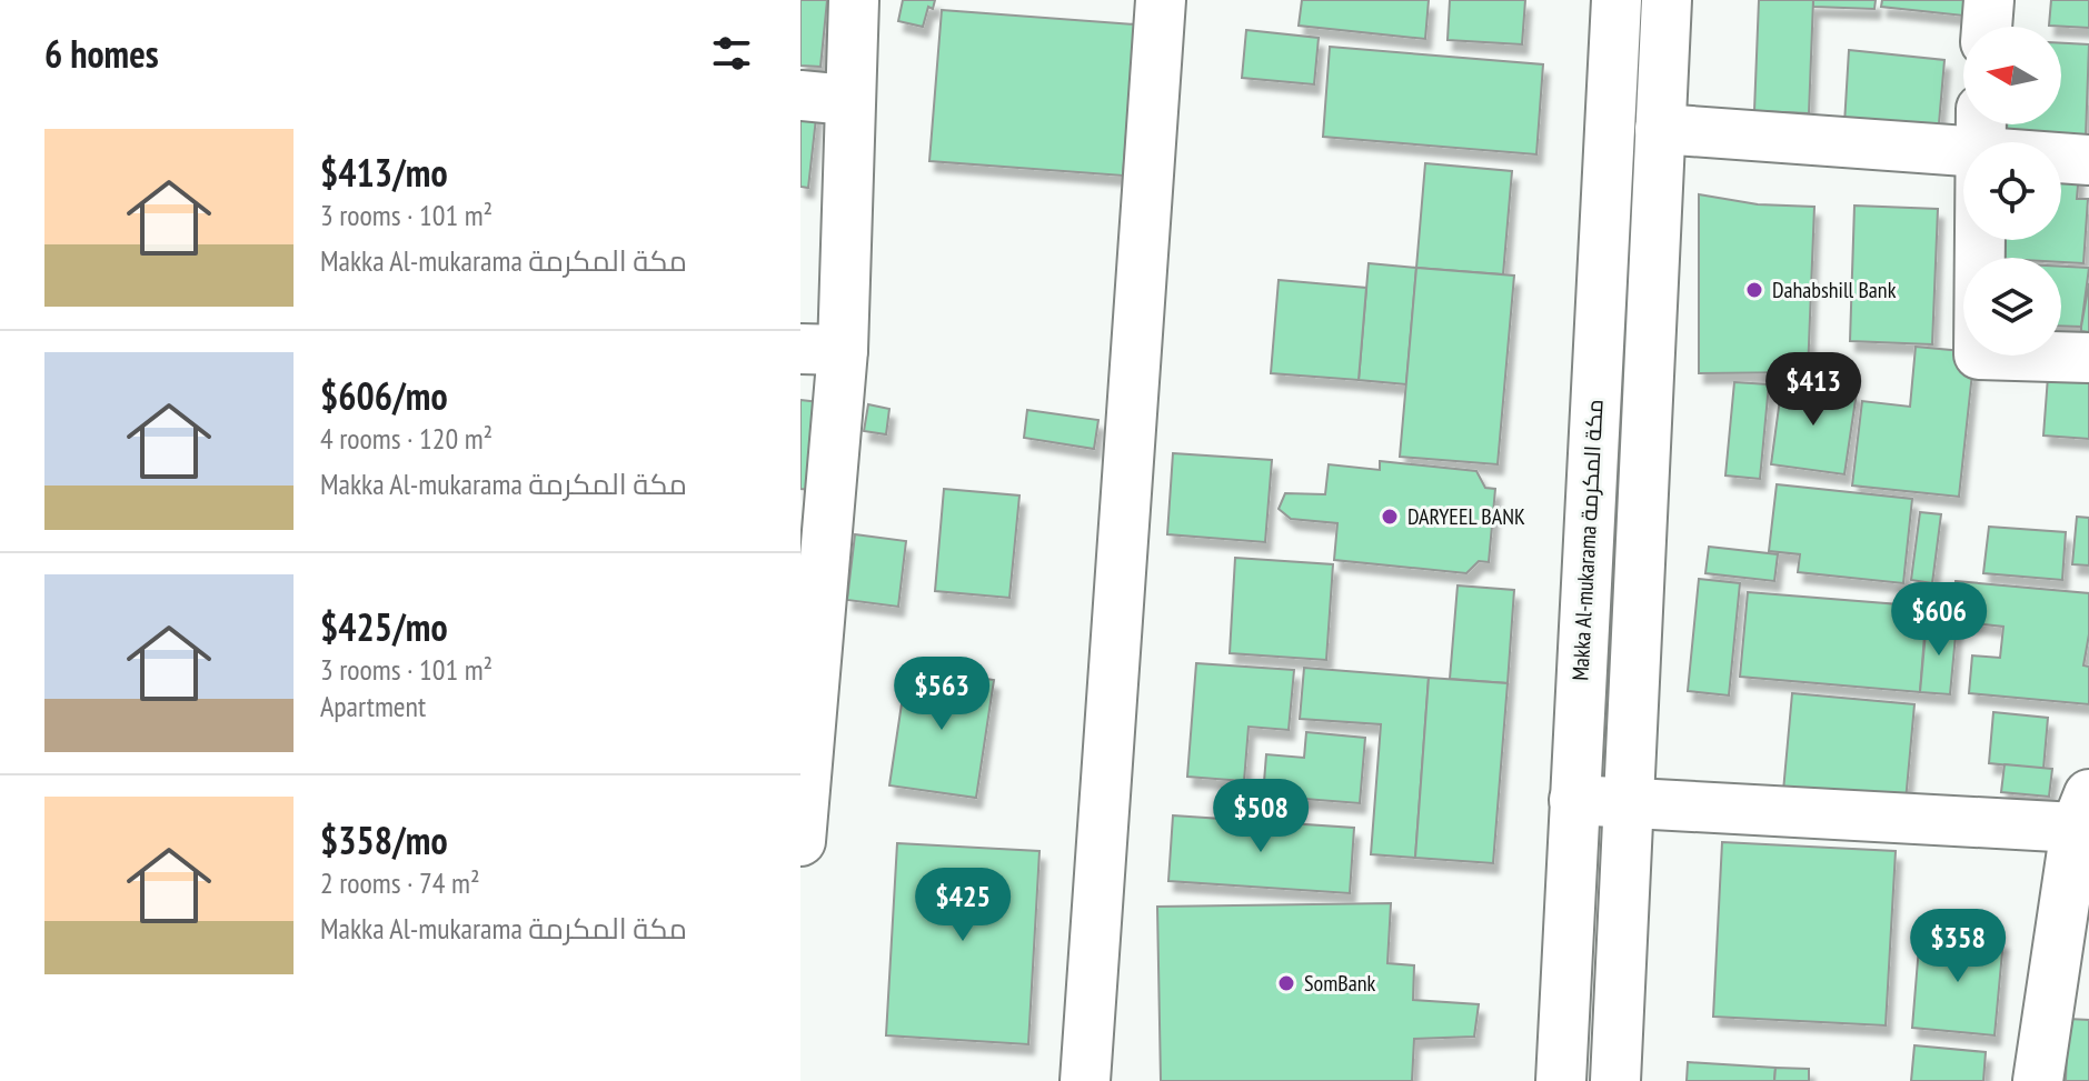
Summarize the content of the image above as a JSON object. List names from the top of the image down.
{
  "streets": {
    "main road": ["Makka Al-mukarama مكة المكرمة"]
  },
  "places": ["Dahabshill Bank", "DARYEEL BANK", "SomBank"],
  "north": "left",
  "page": {
    "heading": "6 homes",
    "list": [
      {
        "name": "$413/mo",
        "note": "3 rooms · 101 m² · Makka Al-mukarama مكة المكرمة"
      },
      {
        "name": "$606/mo",
        "note": "4 rooms · 120 m² · Makka Al-mukarama مكة المكرمة"
      },
      {
        "name": "$425/mo",
        "note": "3 rooms · 101 m² · Apartment"
      },
      {
        "name": "$358/mo",
        "note": "2 rooms · 74 m² · Makka Al-mukarama مكة المكرمة"
      }
    ],
    "price": [
      "$413",
      "$606",
      "$563",
      "$508",
      "$425",
      "$358"
    ]
  }
}
